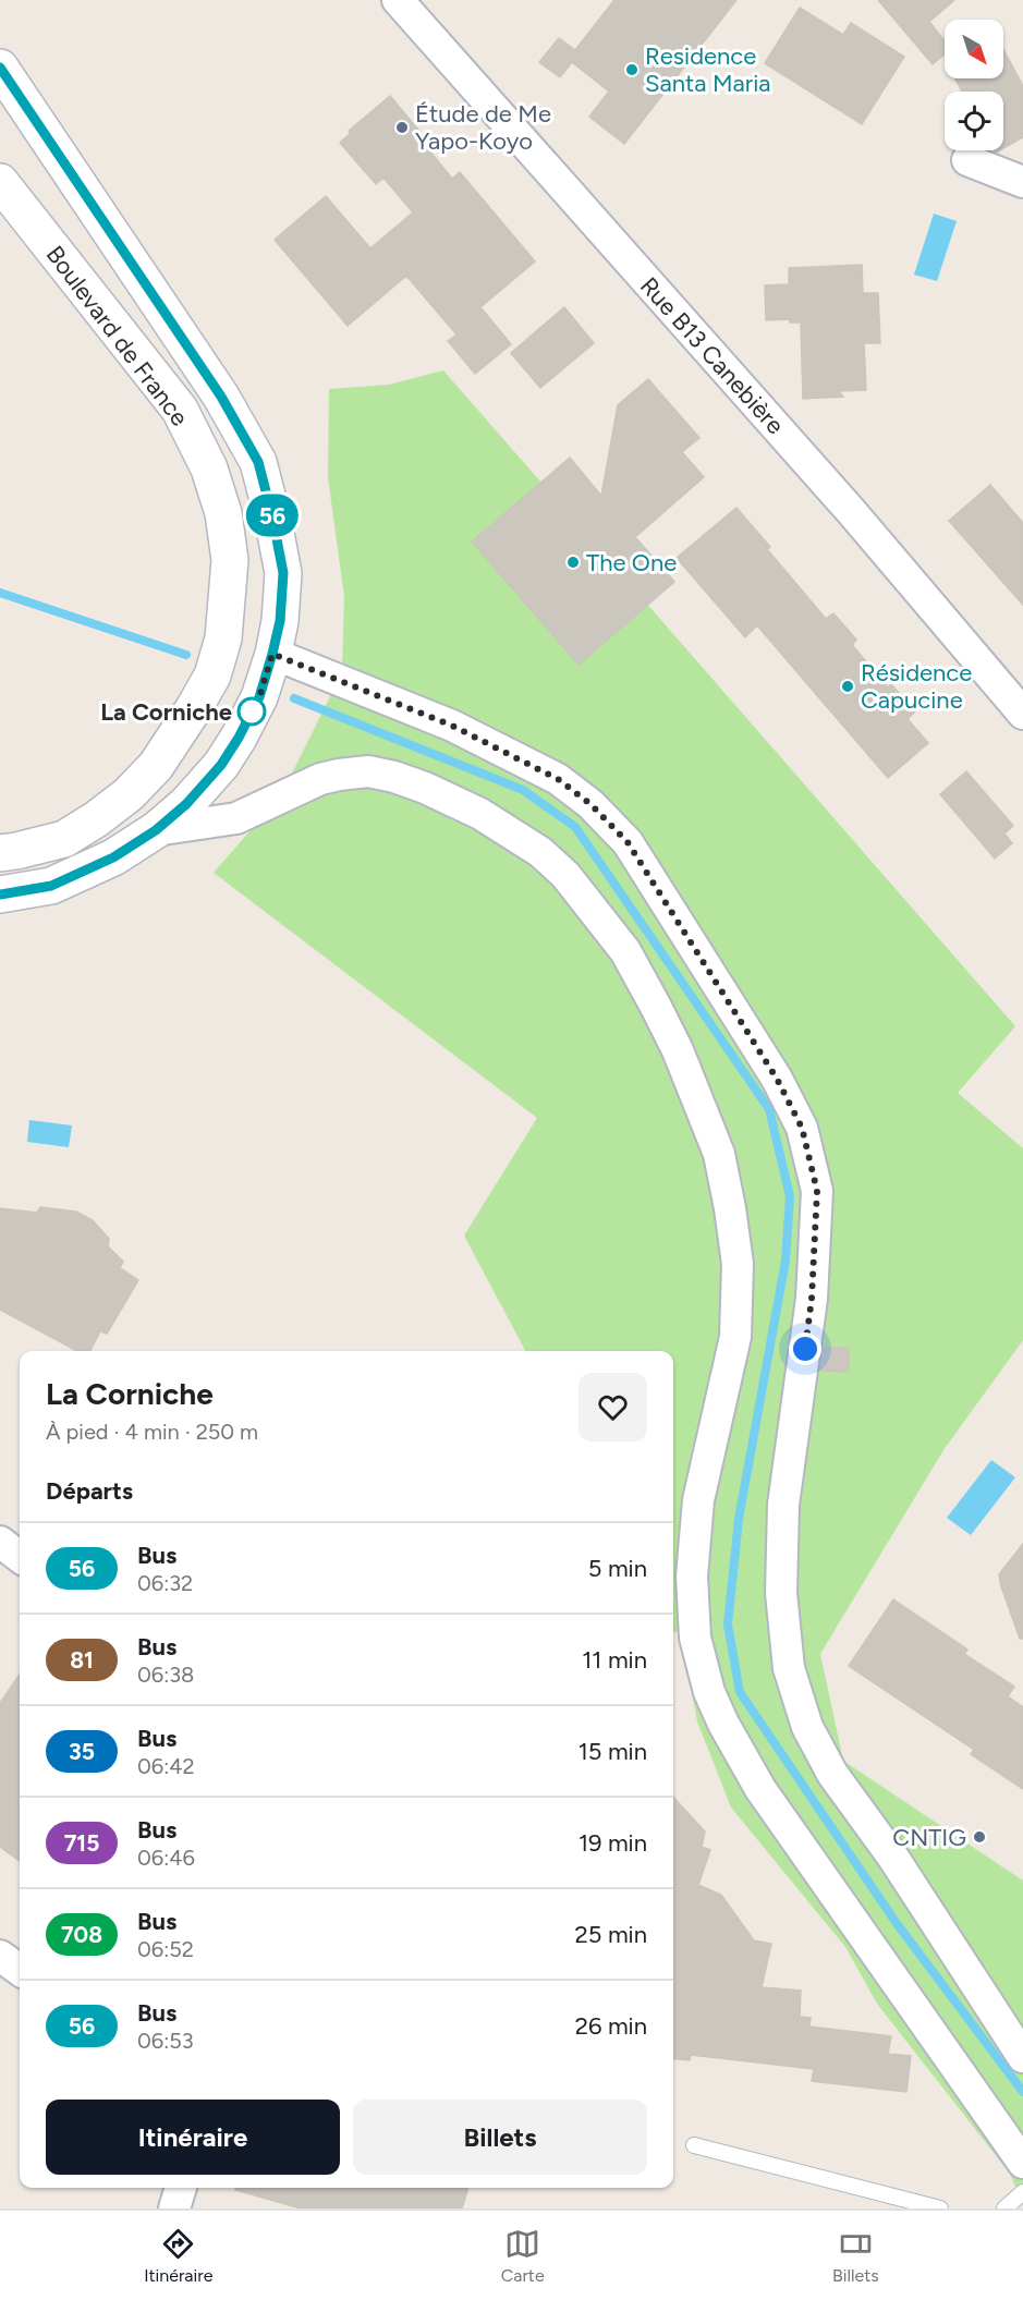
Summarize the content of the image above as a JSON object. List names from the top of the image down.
{
  "streets": {
    "main road": ["Boulevard de France"],
    "street": ["Rue B13 Canebière"]
  },
  "places": [
    "Residence Santa Maria",
    "Étude de Me Yapo-Koyo",
    "The One",
    "Résidence Capucine",
    "La Corniche",
    "CNTIG"
  ],
  "lines": ["bus line 56"],
  "north": "bottom right",
  "page": {
    "on_map": "56",
    "heading": [
      ["La Corniche", "À pied · 4 min · 250 m"],
      "Départs"
    ],
    "list": [
      {
        "mark": "56",
        "name": "Bus",
        "note": "06:32",
        "value": "5 min"
      },
      {
        "mark": "81",
        "name": "Bus",
        "note": "06:38",
        "value": "11 min"
      },
      {
        "mark": "35",
        "name": "Bus",
        "note": "06:42",
        "value": "15 min"
      },
      {
        "mark": "715",
        "name": "Bus",
        "note": "06:46",
        "value": "19 min"
      },
      {
        "mark": "708",
        "name": "Bus",
        "note": "06:52",
        "value": "25 min"
      },
      {
        "mark": "56",
        "name": "Bus",
        "note": "06:53",
        "value": "26 min"
      }
    ],
    "buttons": ["Itinéraire", "Billets"],
    "tabs": ["Itinéraire", "Carte", "Billets"]
  }
}
